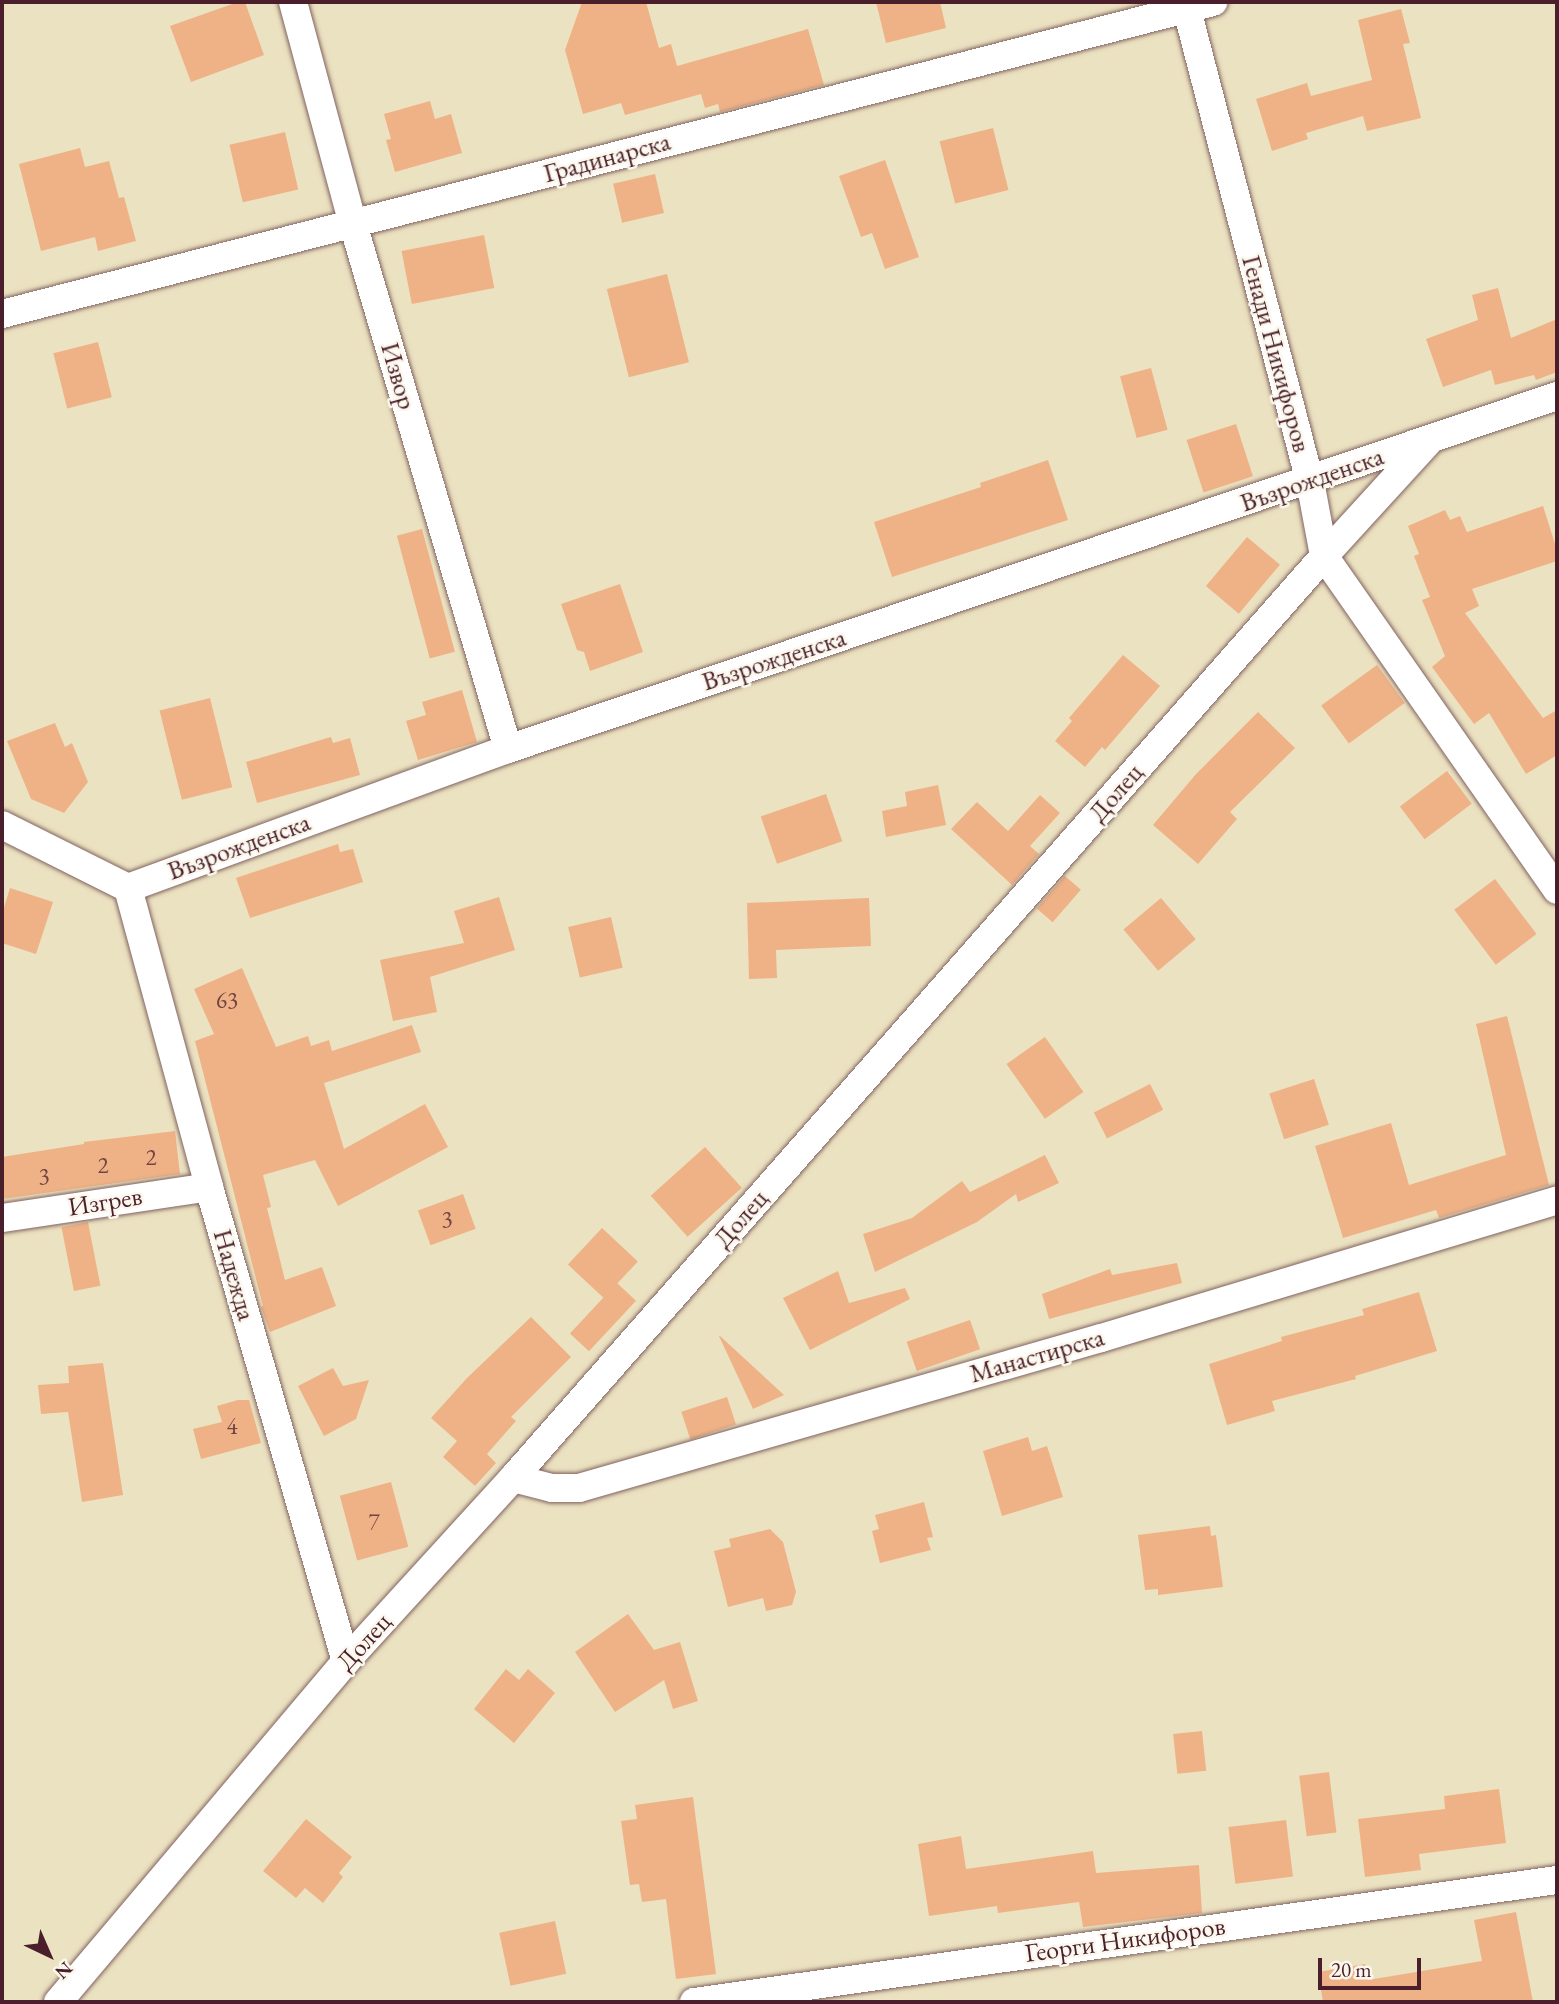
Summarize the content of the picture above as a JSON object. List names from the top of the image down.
{
  "streets": {
    "street": [
      "Градинарска",
      "Генади Никифоров",
      "Извор",
      "Възрожденска",
      "Долец",
      "Изгрев",
      "Надежда",
      "Манастирска",
      "Георги Никифоров"
    ]
  },
  "crossings": [
    ["Градинарска", "Генади Никифоров"],
    ["Градинарска", "Извор"],
    ["Генади Никифоров", "Възрожденска"],
    ["Генади Никифоров", "Долец"],
    ["Извор", "Възрожденска"],
    ["Възрожденска", "Долец"],
    ["Възрожденска", "Надежда"],
    ["Долец", "Надежда"],
    ["Долец", "Манастирска"],
    ["Изгрев", "Надежда"]
  ],
  "house_numbers": [
    "63",
    "2",
    "2",
    "3",
    "3",
    "4",
    "7"
  ],
  "scale_bar": "20 m",
  "north": "bottom right"
}
